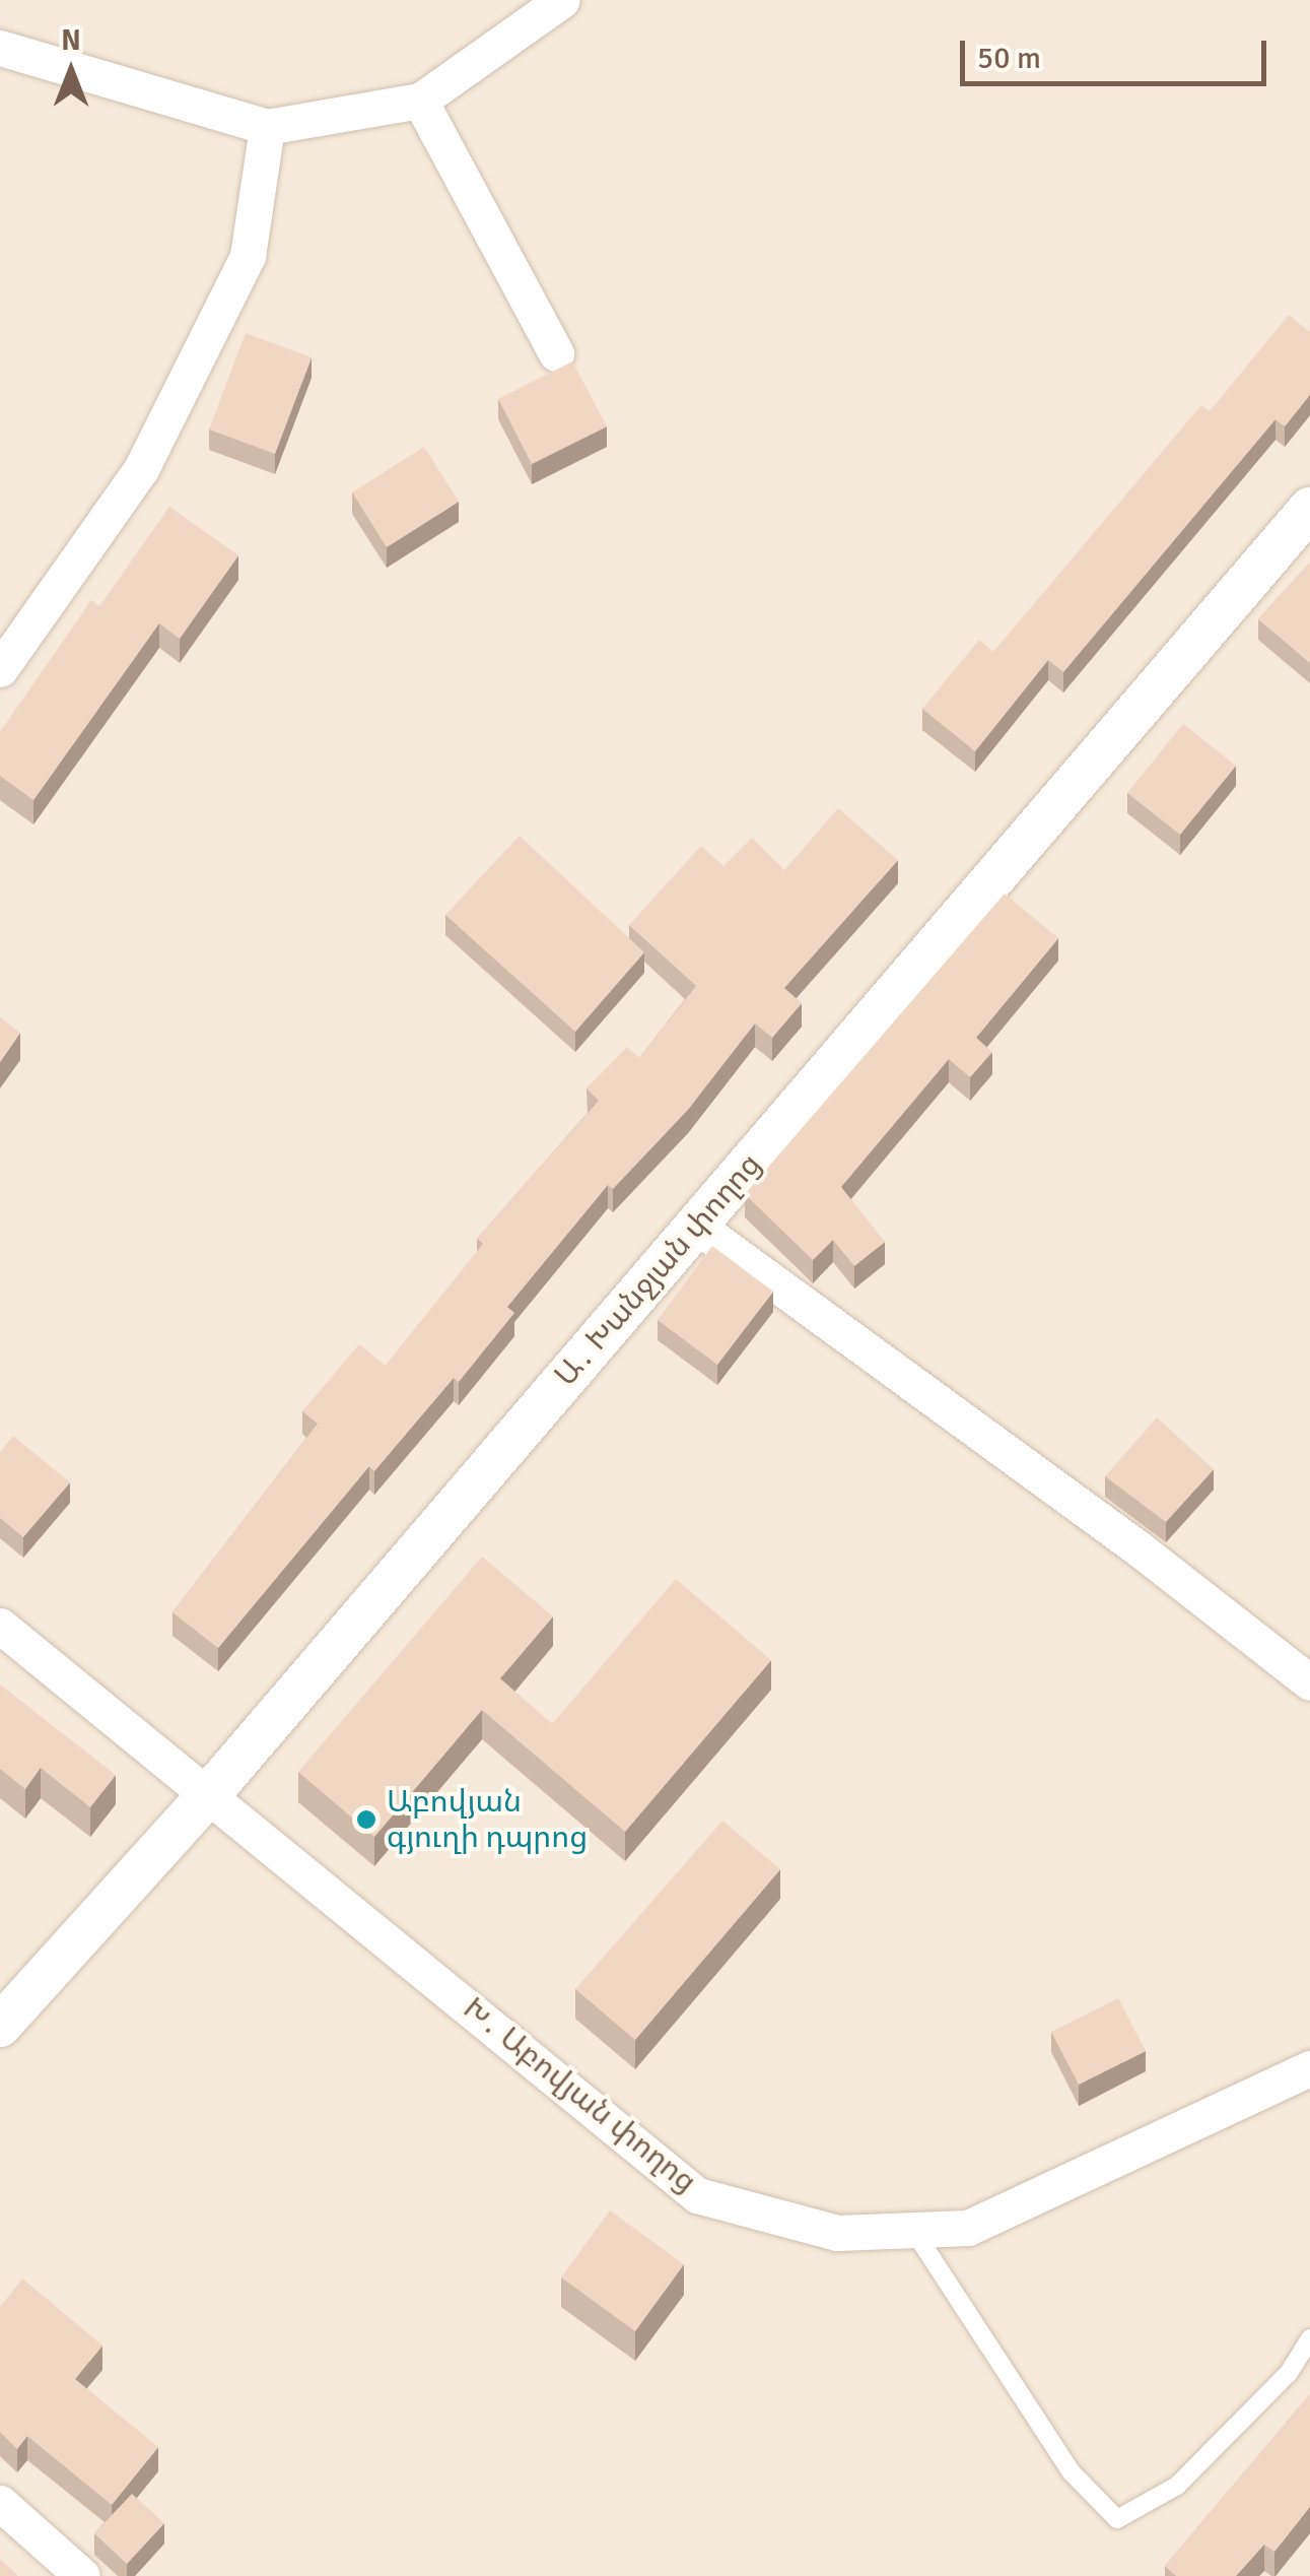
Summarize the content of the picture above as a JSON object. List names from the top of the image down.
{
  "streets": {
    "street": ["Ա․ Խանջյան փողոց", "Խ․ Աբովյան փողոց"]
  },
  "crossings": [
    ["Ա․ Խանջյան փողոց", "Խ․ Աբովյան փողոց"]
  ],
  "places": ["Աբովյան գյուղի դպրոց"],
  "scale_bar": "50 m",
  "north": "top"
}
